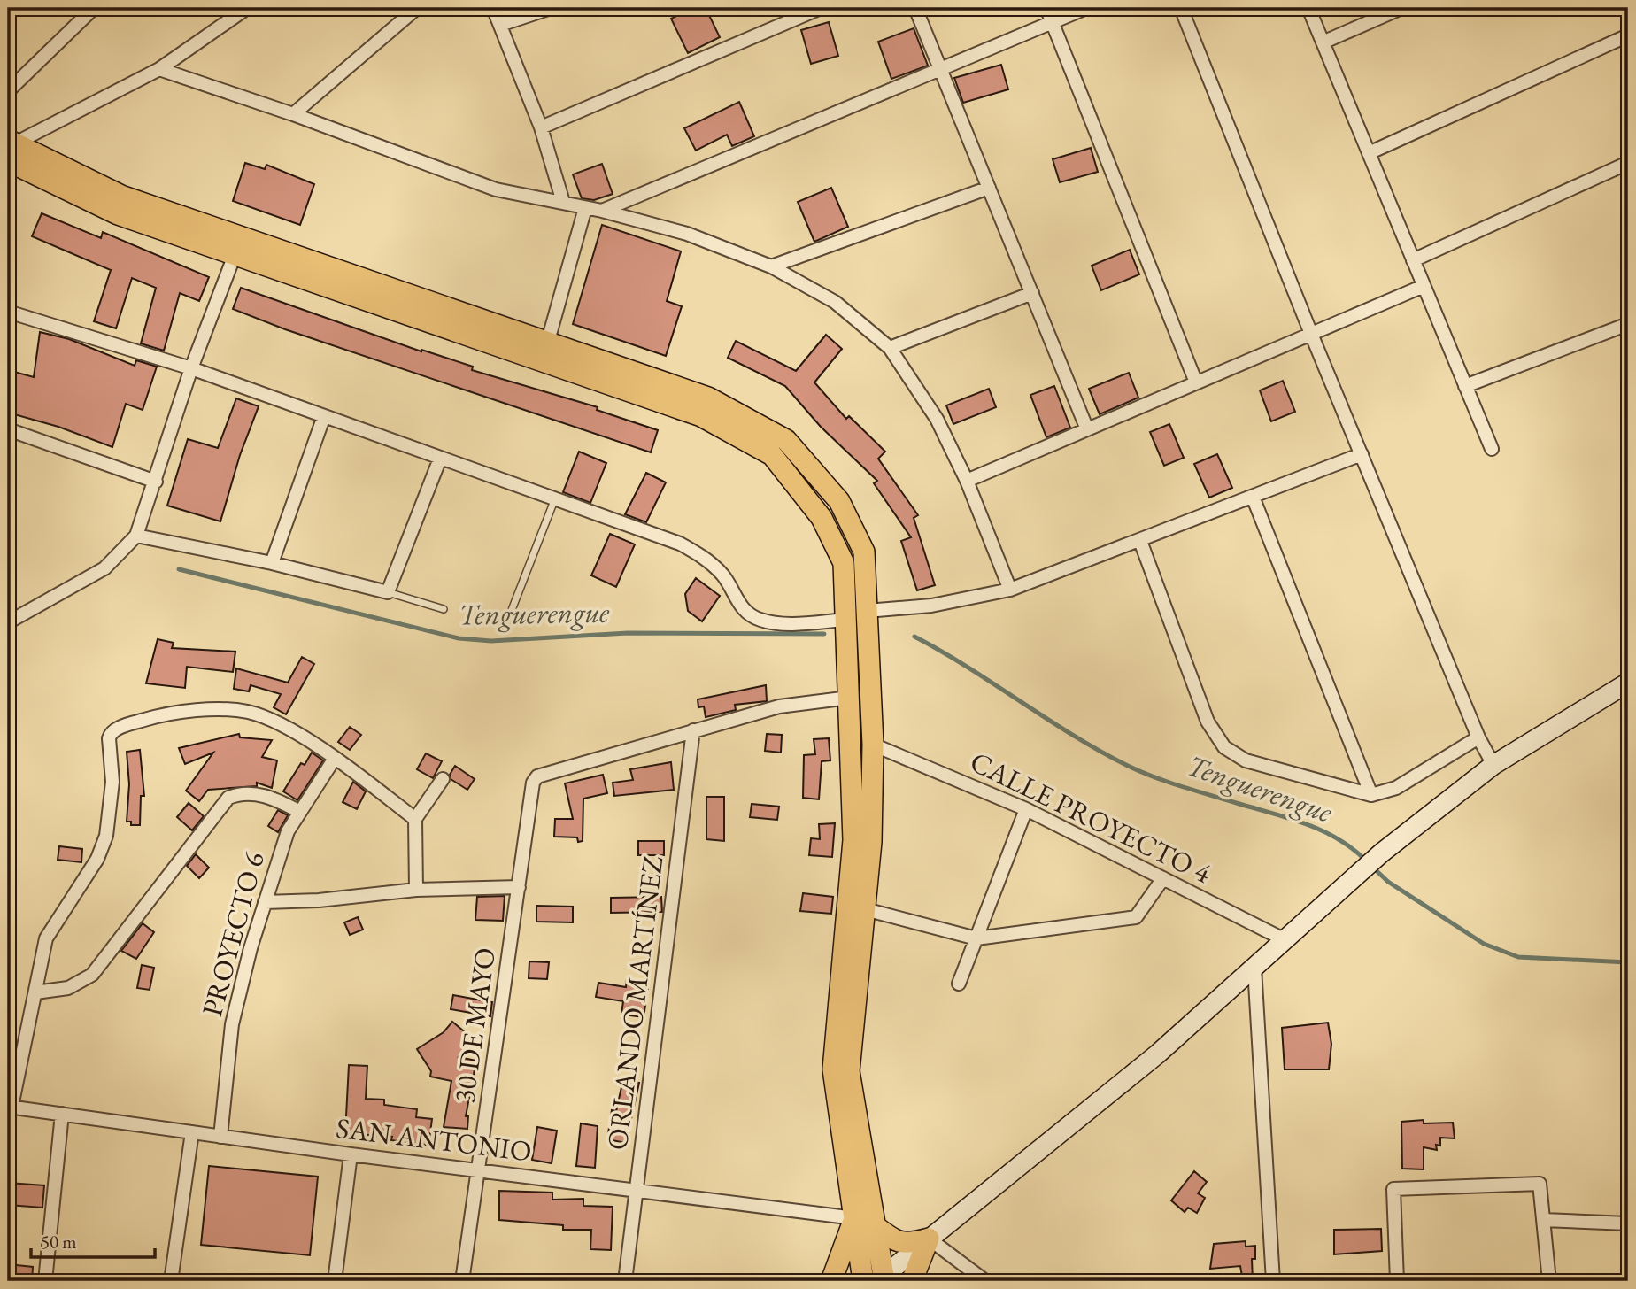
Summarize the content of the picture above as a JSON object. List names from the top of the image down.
{
  "streets": {
    "street": [
      "CALLE PROYECTO 4",
      "PROYECTO 6",
      "ORLANDO MARTÍNEZ",
      "30 DE MAYO",
      "SAN ANTONIO"
    ]
  },
  "crossings": [
    ["PROYECTO 6", "SAN ANTONIO"],
    ["ORLANDO MARTÍNEZ", "30 DE MAYO"],
    ["ORLANDO MARTÍNEZ", "SAN ANTONIO"],
    ["30 DE MAYO", "SAN ANTONIO"]
  ],
  "water": ["Tenguerengue"],
  "scale_bar": "50 m"
}
